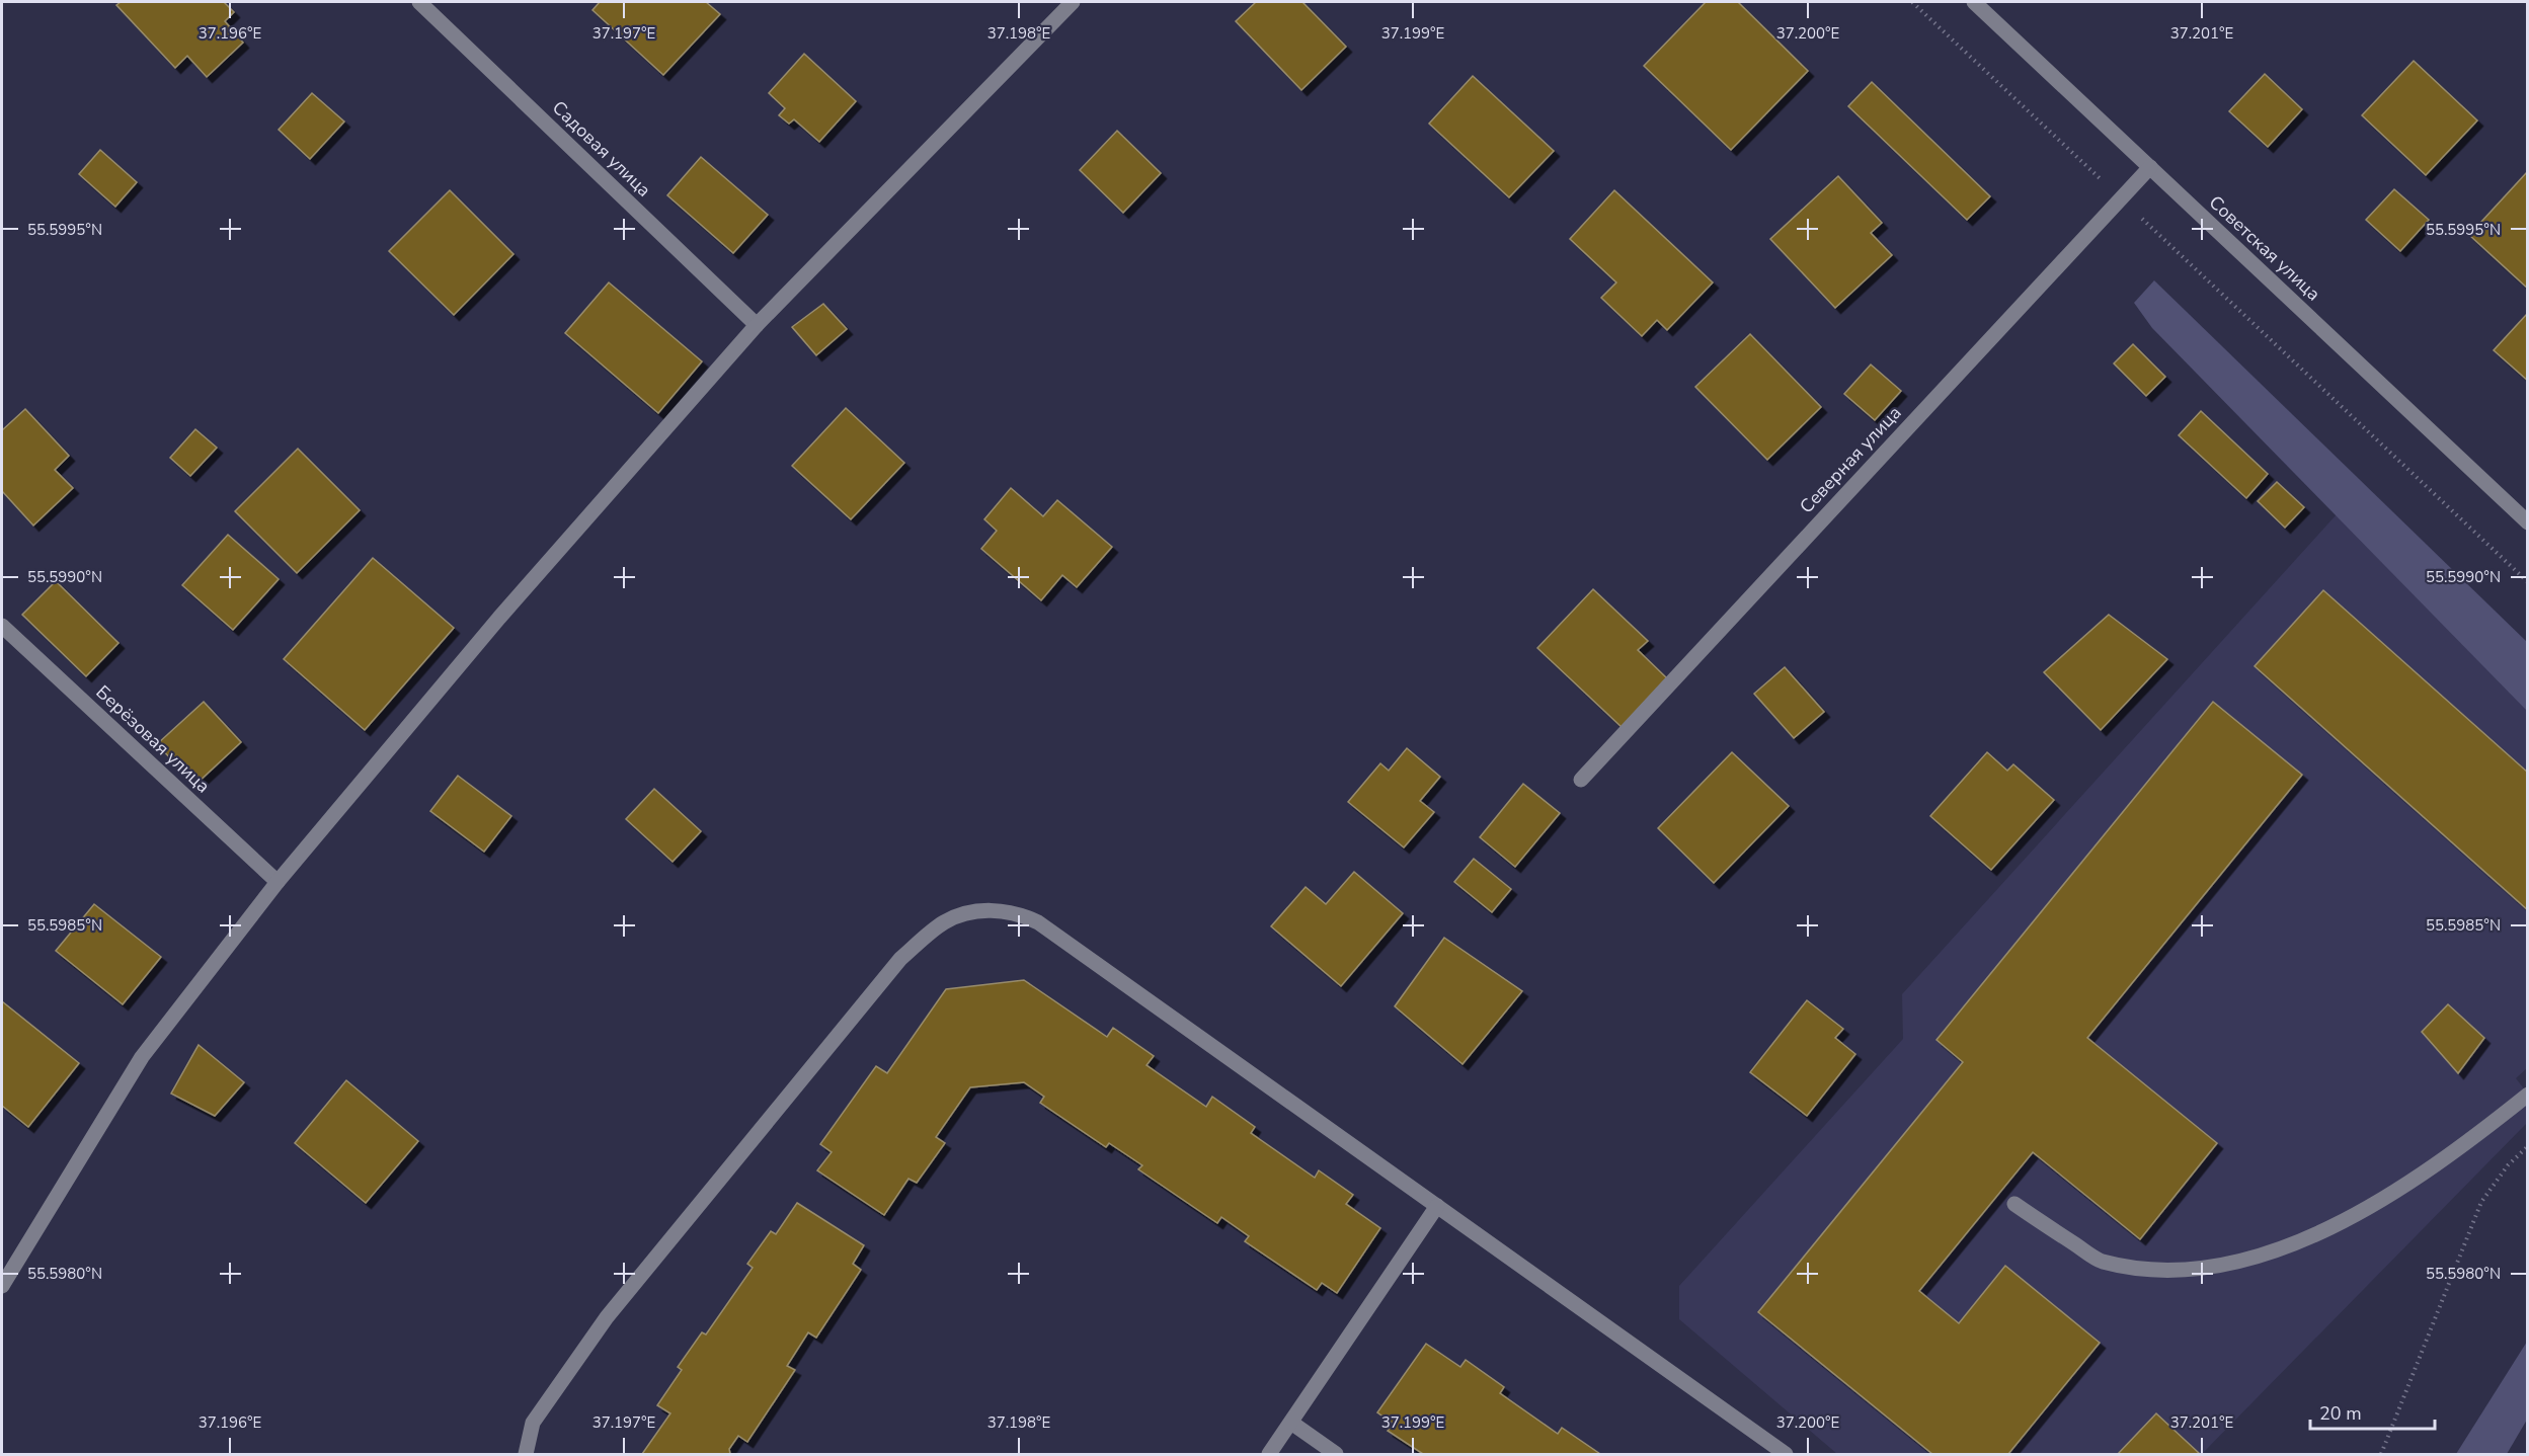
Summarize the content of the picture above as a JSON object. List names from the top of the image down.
{
  "streets": {
    "street": [
      "Садовая улица",
      "Советская улица",
      "Северная улица",
      "Берёзовая улица"
    ]
  },
  "crossings": [
    ["Советская улица", "Северная улица"]
  ],
  "scale_bar": "20 m",
  "coordinates": [
    "37.196°E",
    "37.197°E",
    "37.198°E",
    "37.199°E",
    "37.200°E",
    "37.201°E",
    "55.5995°N",
    "55.5990°N",
    "55.5985°N",
    "55.5980°N"
  ]
}
